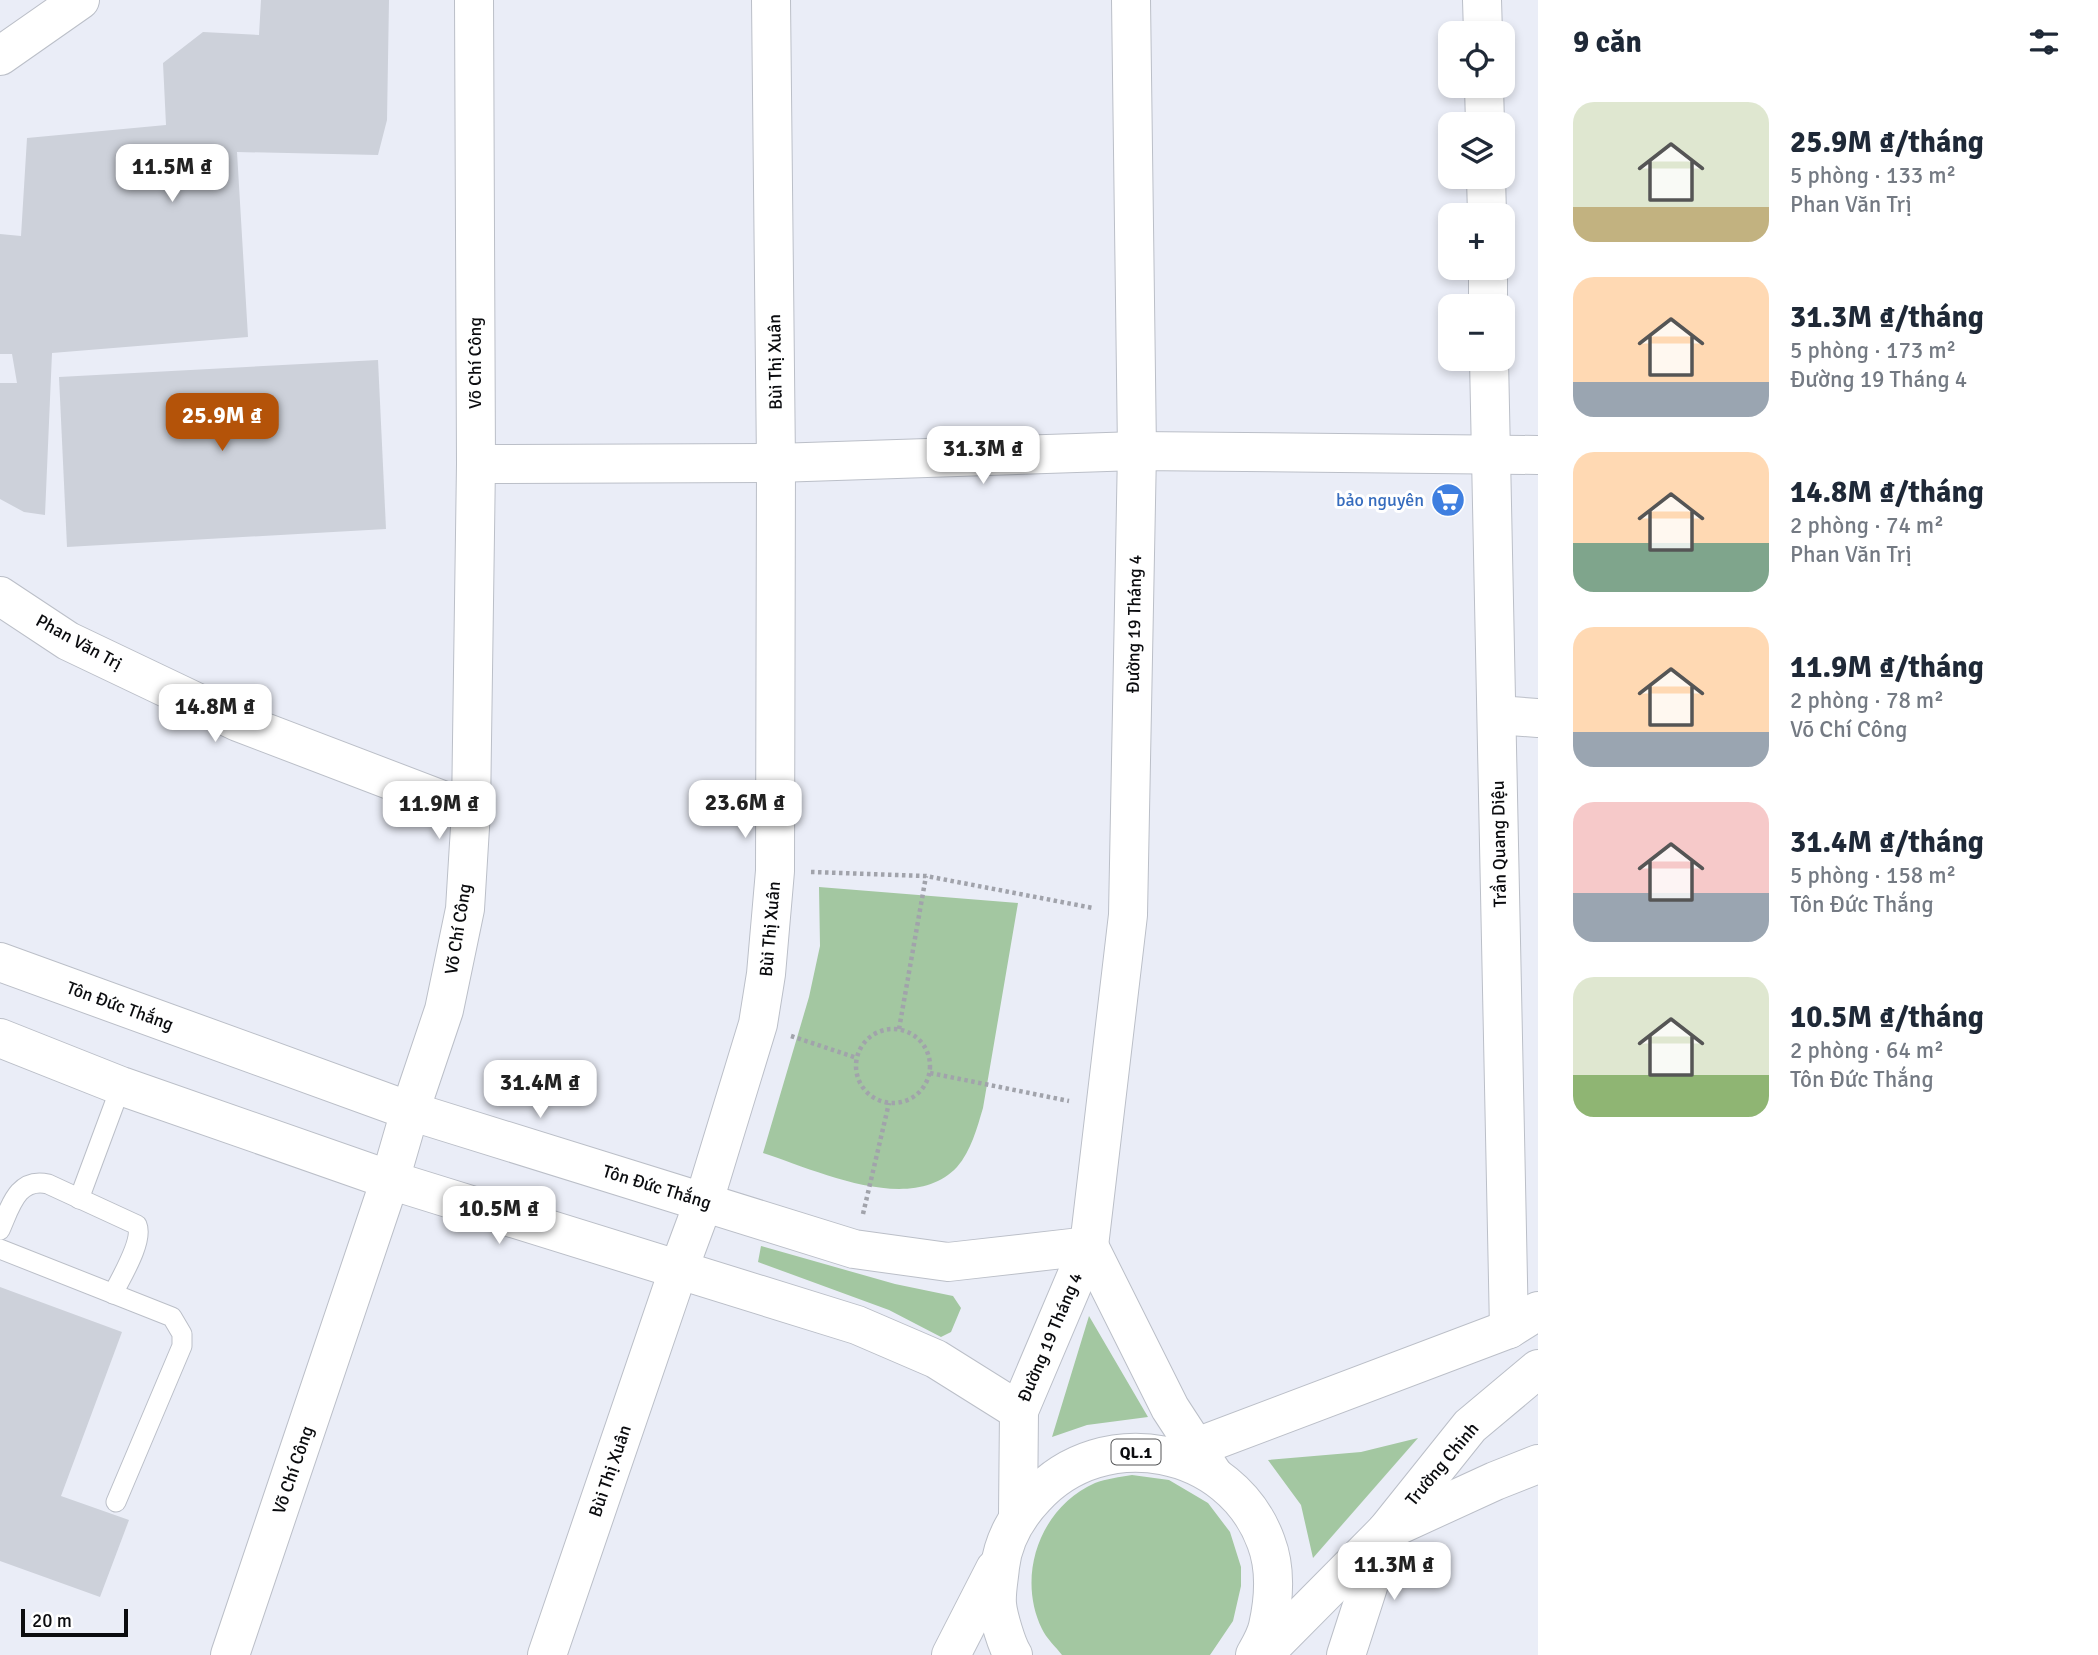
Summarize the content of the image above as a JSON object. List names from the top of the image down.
{
  "streets": {
    "main road": [
      "Bùi Thị Xuân",
      "Võ Chí Công",
      "Đường 19 Tháng 4",
      "Phan Văn Trị",
      "Trần Quang Diệu",
      "Tôn Đức Thắng",
      "QL.1",
      "Trường Chinh"
    ]
  },
  "crossings": [
    ["Bùi Thị Xuân", "Tôn Đức Thắng"],
    ["Võ Chí Công", "Phan Văn Trị"],
    ["Võ Chí Công", "Tôn Đức Thắng"],
    ["Đường 19 Tháng 4", "Tôn Đức Thắng"],
    ["Đường 19 Tháng 4", "QL.1"],
    ["Trần Quang Diệu", "QL.1"]
  ],
  "places": {
    "supermarket": ["bảo nguyên"]
  },
  "scale_bar": "20 m",
  "page": {
    "heading": "9 căn",
    "map_buttons": ["+", "−"],
    "list": [
      {
        "name": "25.9M ₫/tháng",
        "note": "5 phòng · 133 m² · Phan Văn Trị"
      },
      {
        "name": "31.3M ₫/tháng",
        "note": "5 phòng · 173 m² · Đường 19 Tháng 4"
      },
      {
        "name": "14.8M ₫/tháng",
        "note": "2 phòng · 74 m² · Phan Văn Trị"
      },
      {
        "name": "11.9M ₫/tháng",
        "note": "2 phòng · 78 m² · Võ Chí Công"
      },
      {
        "name": "31.4M ₫/tháng",
        "note": "5 phòng · 158 m² · Tôn Đức Thắng"
      },
      {
        "name": "10.5M ₫/tháng",
        "note": "2 phòng · 64 m² · Tôn Đức Thắng"
      }
    ],
    "price": [
      "11.5M ₫",
      "25.9M ₫",
      "31.3M ₫",
      "14.8M ₫",
      "23.6M ₫",
      "11.9M ₫",
      "31.4M ₫",
      "10.5M ₫",
      "11.3M ₫"
    ],
    "scale": "20 m"
  }
}
